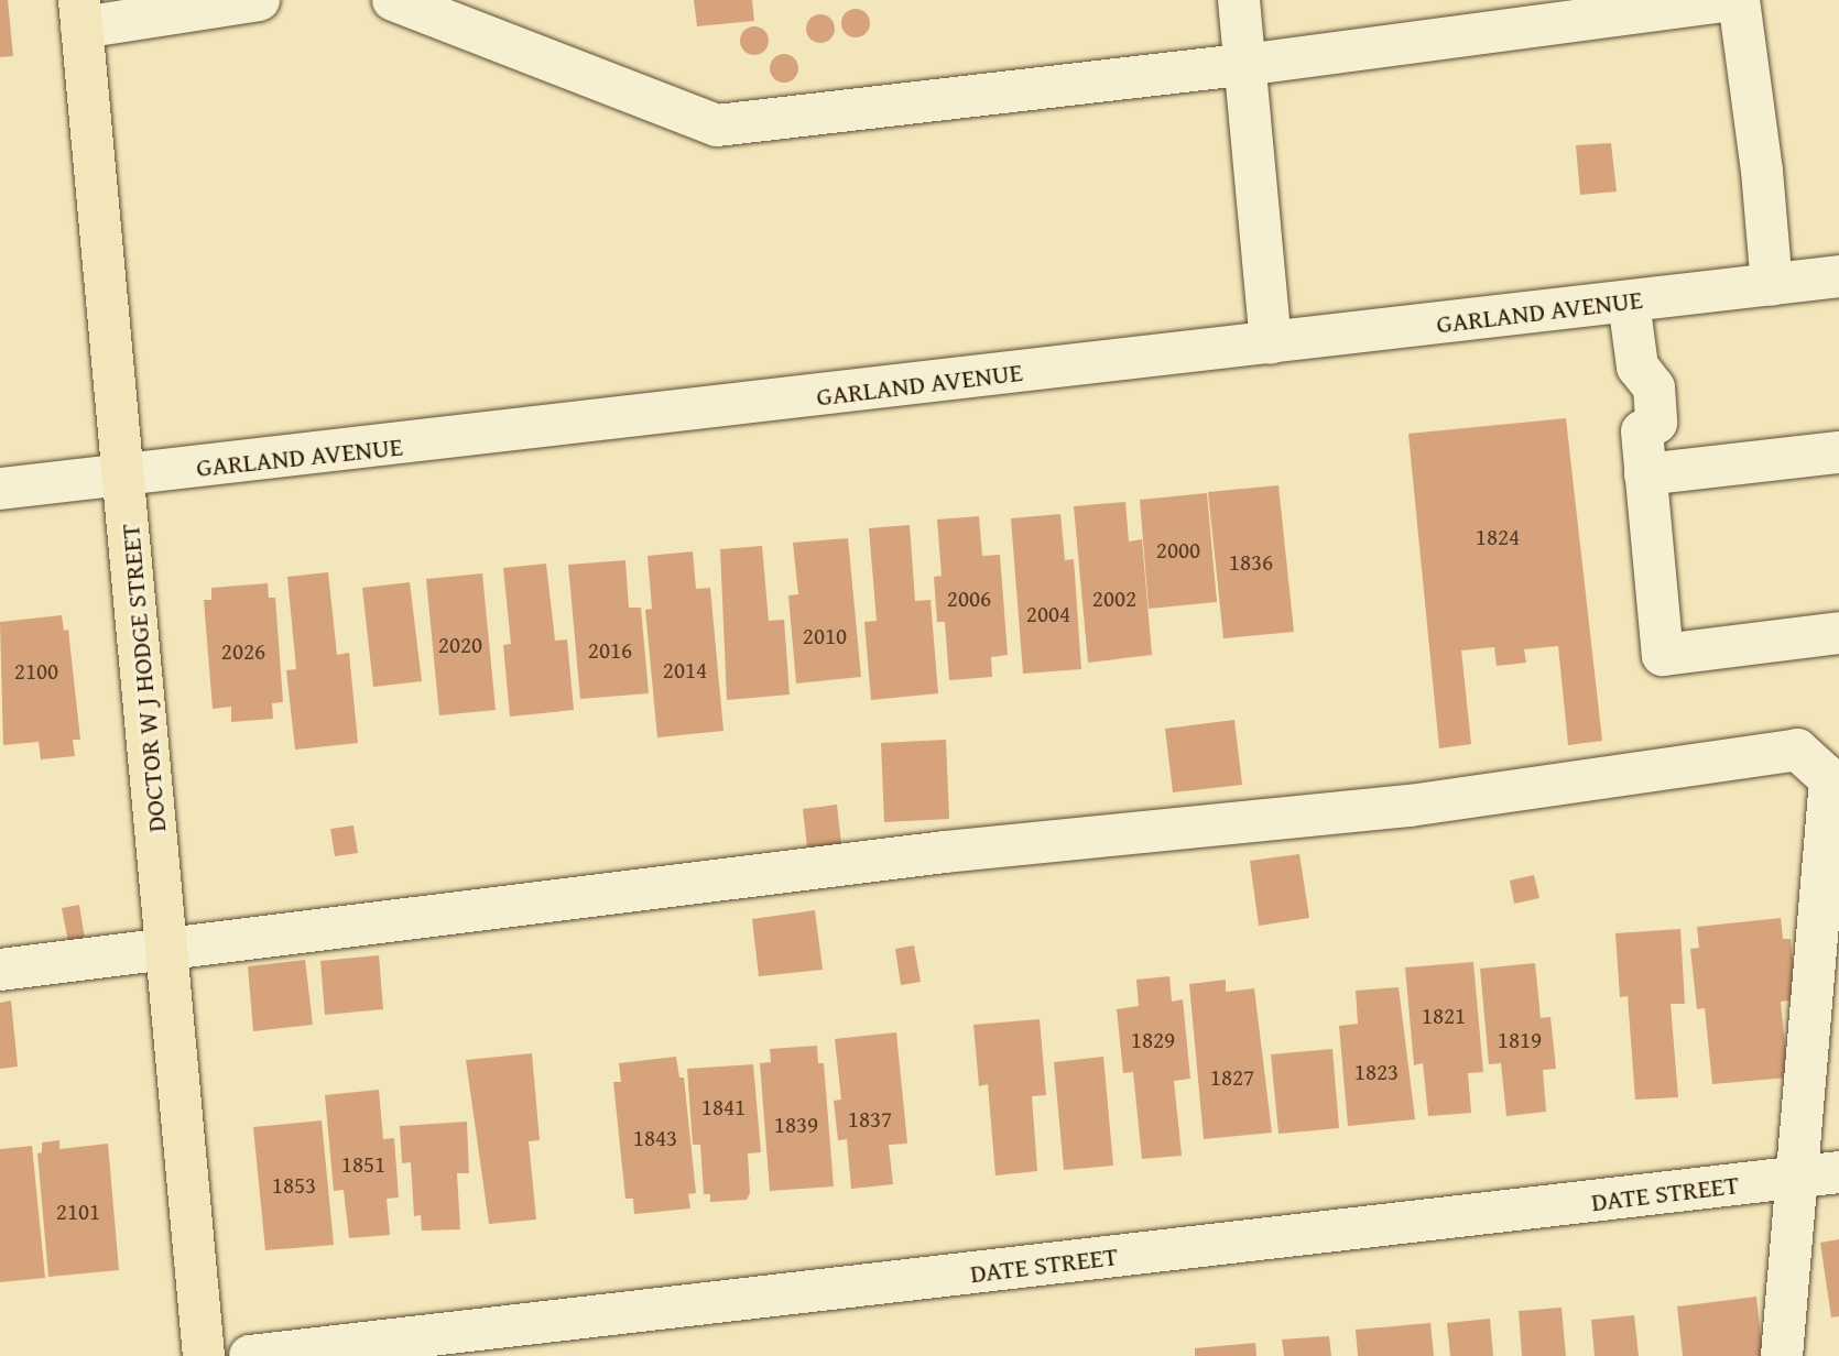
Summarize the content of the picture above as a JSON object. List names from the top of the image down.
{
  "streets": {
    "main road": ["DOCTOR W J HODGE STREET"],
    "street": ["GARLAND AVENUE", "DATE STREET"]
  },
  "crossings": [
    ["GARLAND AVENUE", "DOCTOR W J HODGE STREET"]
  ],
  "house_numbers": [
    "1824",
    "2000",
    "1836",
    "2006",
    "2002",
    "2004",
    "2010",
    "2020",
    "2016",
    "2026",
    "2014",
    "2100",
    "1821",
    "1829",
    "1819",
    "1823",
    "1827",
    "1841",
    "1837",
    "1839",
    "1843",
    "1851",
    "1853",
    "2101"
  ]
}
